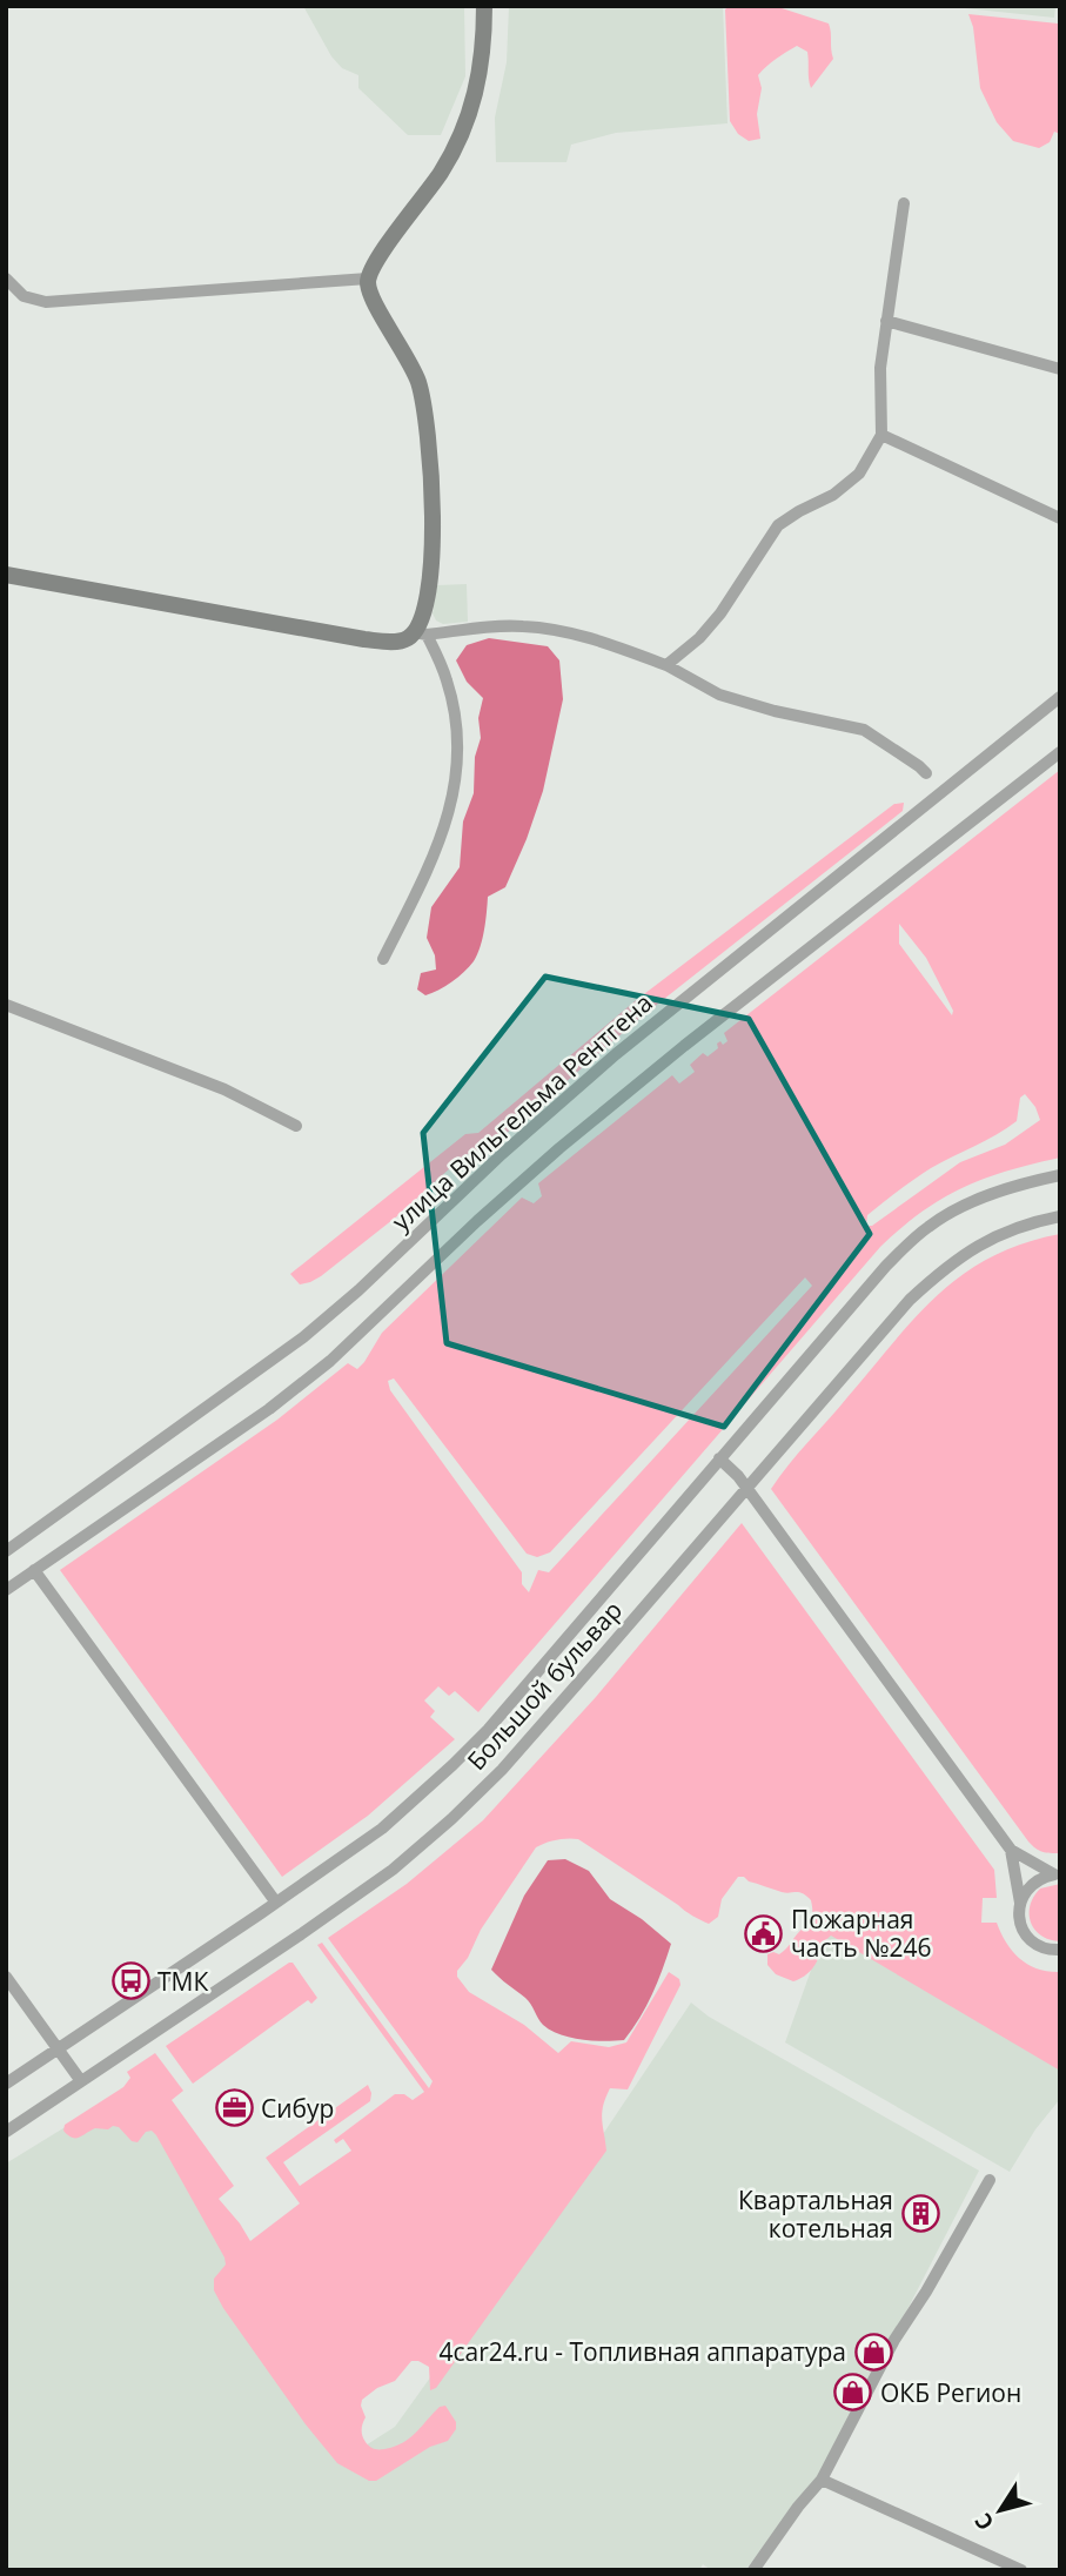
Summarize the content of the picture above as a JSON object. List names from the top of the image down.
{
  "streets": {
    "street": ["улица Вильгельма Рентгена", "Большой бульвар"]
  },
  "places": {
    "public building": ["Пожарная часть №246"],
    "bus stop": ["ТМК"],
    "office": ["Сибур"],
    "building": ["Квартальная котельная"],
    "shop": ["4car24.ru - Топливная аппаратура", "ОКБ Регион"]
  },
  "north": "bottom left"
}
